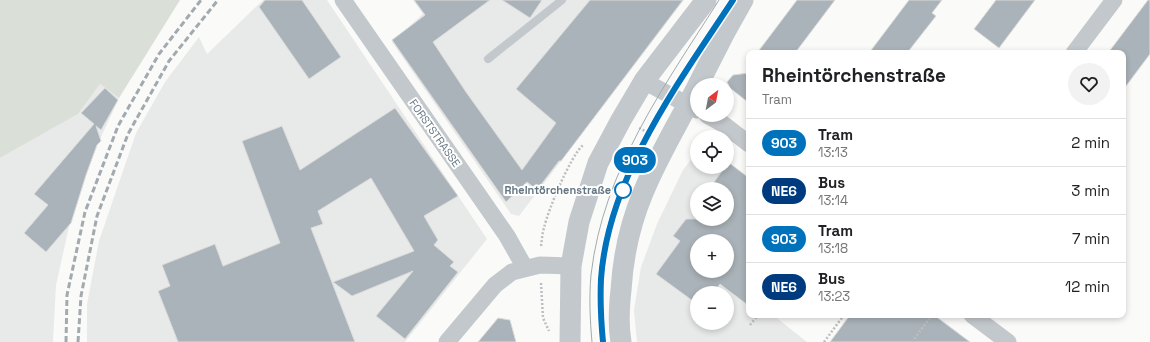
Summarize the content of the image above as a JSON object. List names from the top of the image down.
{
  "streets": {
    "street": ["FORSTSTRASSE"]
  },
  "places": ["Rheintörchenstraße"],
  "lines": ["tram line 903"],
  "north": "top right",
  "page": {
    "on_map": "903",
    "heading": ["Rheintörchenstraße", "Tram"],
    "map_buttons": ["+", "−"],
    "list": [
      {
        "mark": "903",
        "name": "Tram",
        "note": "13:13",
        "value": "2 min"
      },
      {
        "mark": "NE6",
        "name": "Bus",
        "note": "13:14",
        "value": "3 min"
      },
      {
        "mark": "903",
        "name": "Tram",
        "note": "13:18",
        "value": "7 min"
      },
      {
        "mark": "NE6",
        "name": "Bus",
        "note": "13:23",
        "value": "12 min"
      }
    ]
  }
}
